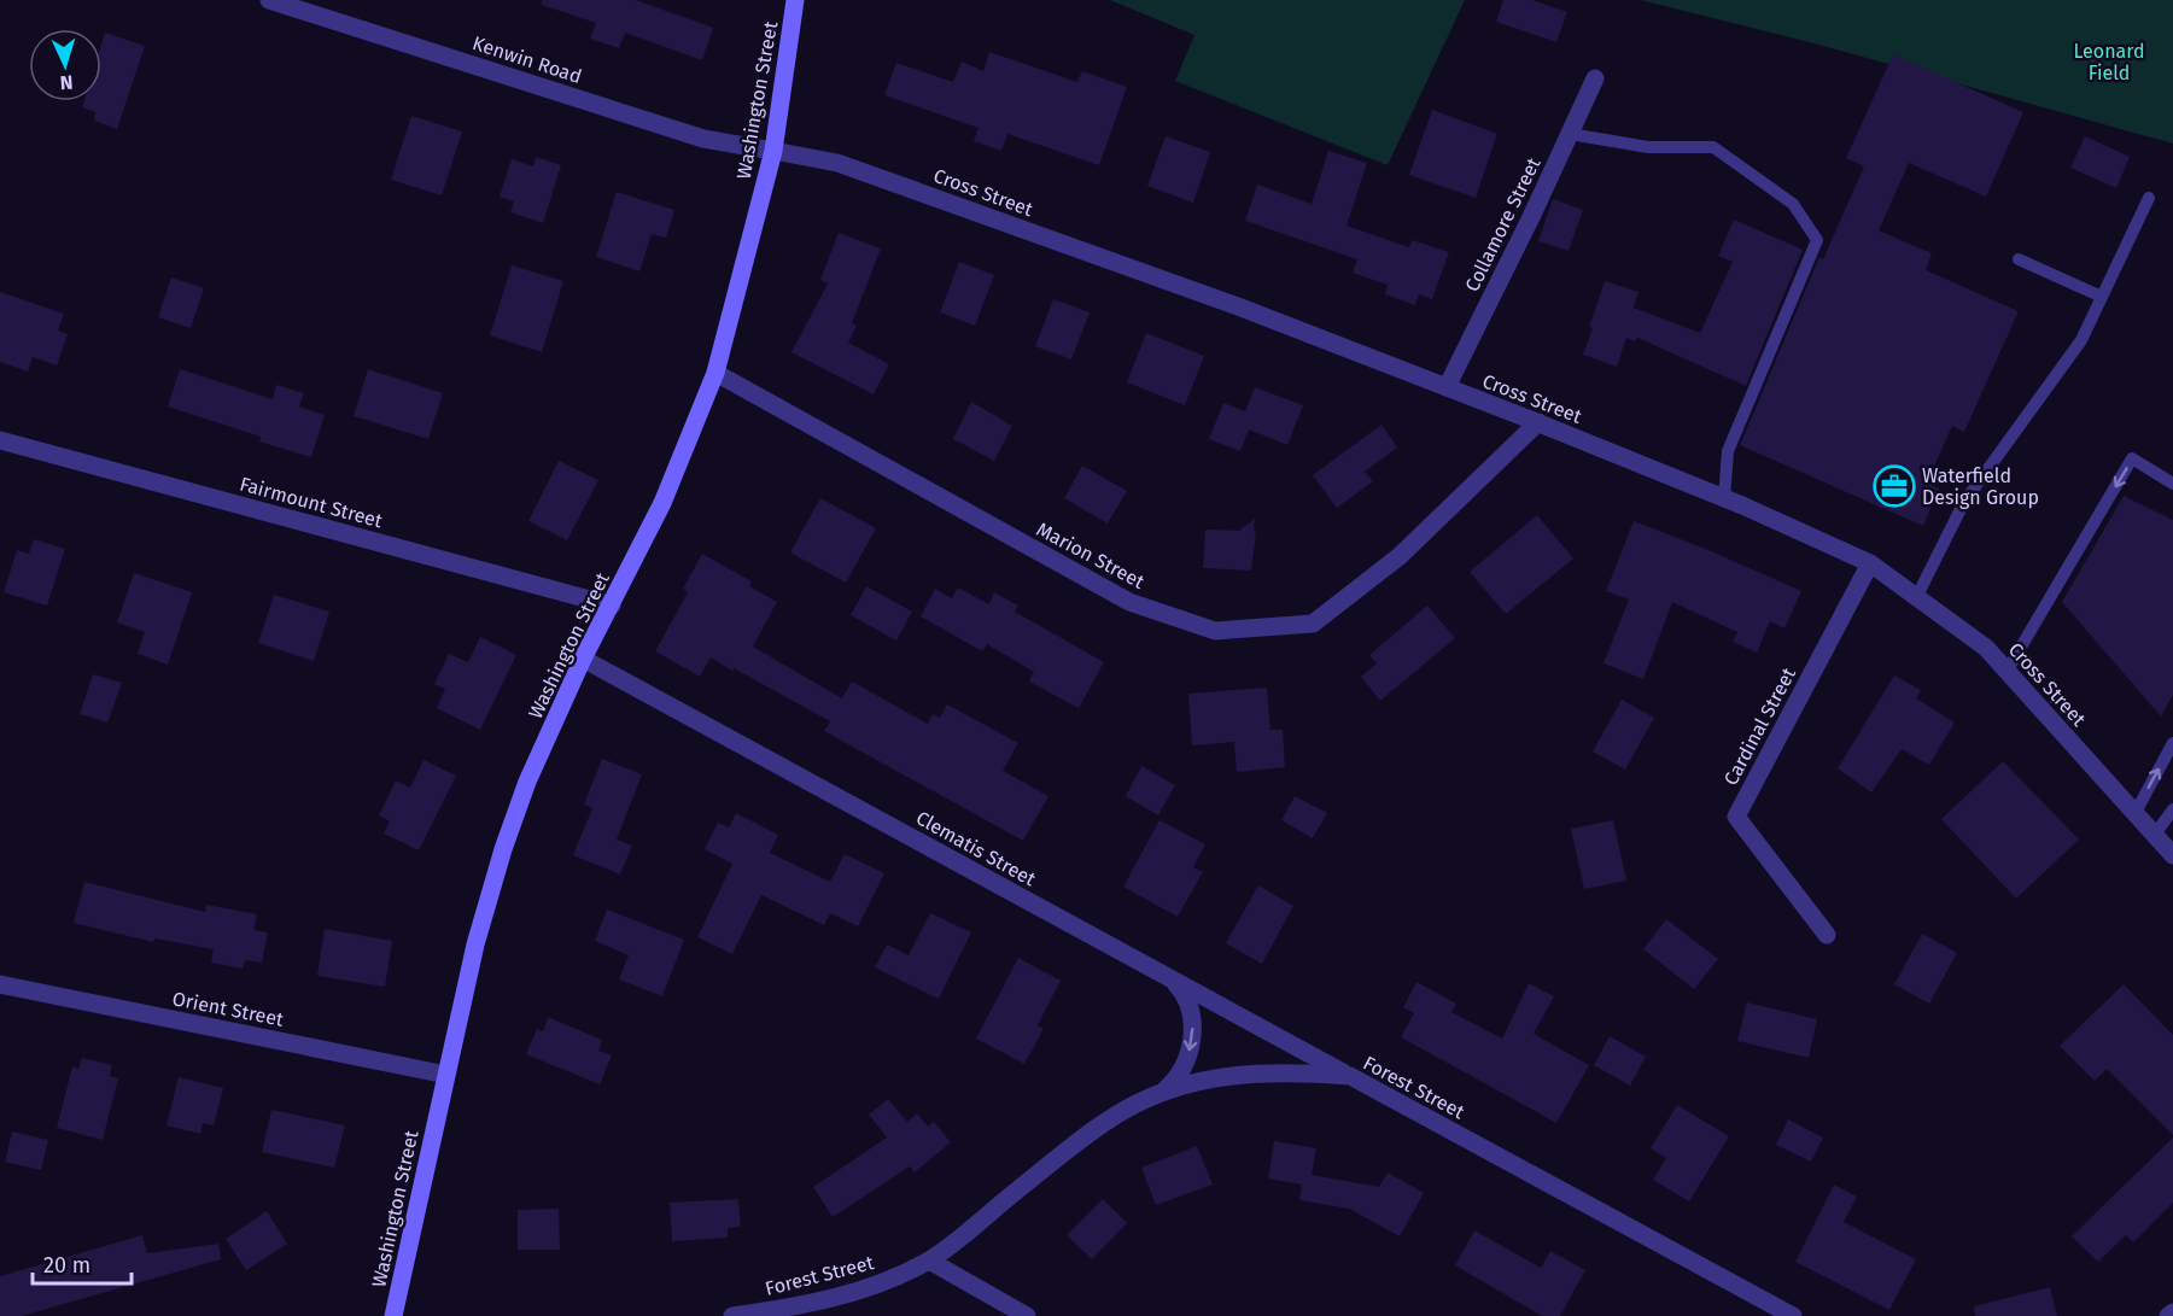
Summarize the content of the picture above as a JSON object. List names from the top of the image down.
{
  "streets": {
    "main road": ["Washington Street"],
    "street": [
      "Kenwin Road",
      "Cross Street",
      "Collamore Street",
      "Fairmount Street",
      "Marion Street",
      "Cardinal Street",
      "Clematis Street",
      "Orient Street",
      "Forest Street"
    ]
  },
  "crossings": [
    ["Kenwin Road", "Washington Street"],
    ["Kenwin Road", "Cross Street"],
    ["Washington Street", "Cross Street"],
    ["Washington Street", "Fairmount Street"],
    ["Washington Street", "Marion Street"],
    ["Washington Street", "Clematis Street"],
    ["Washington Street", "Orient Street"],
    ["Cross Street", "Collamore Street"],
    ["Cross Street", "Marion Street"],
    ["Cross Street", "Cardinal Street"],
    ["Clematis Street", "Forest Street"]
  ],
  "parks": ["Leonard Field"],
  "places": {
    "office": ["Waterfield Design Group"]
  },
  "scale_bar": "20 m",
  "north": "bottom"
}
